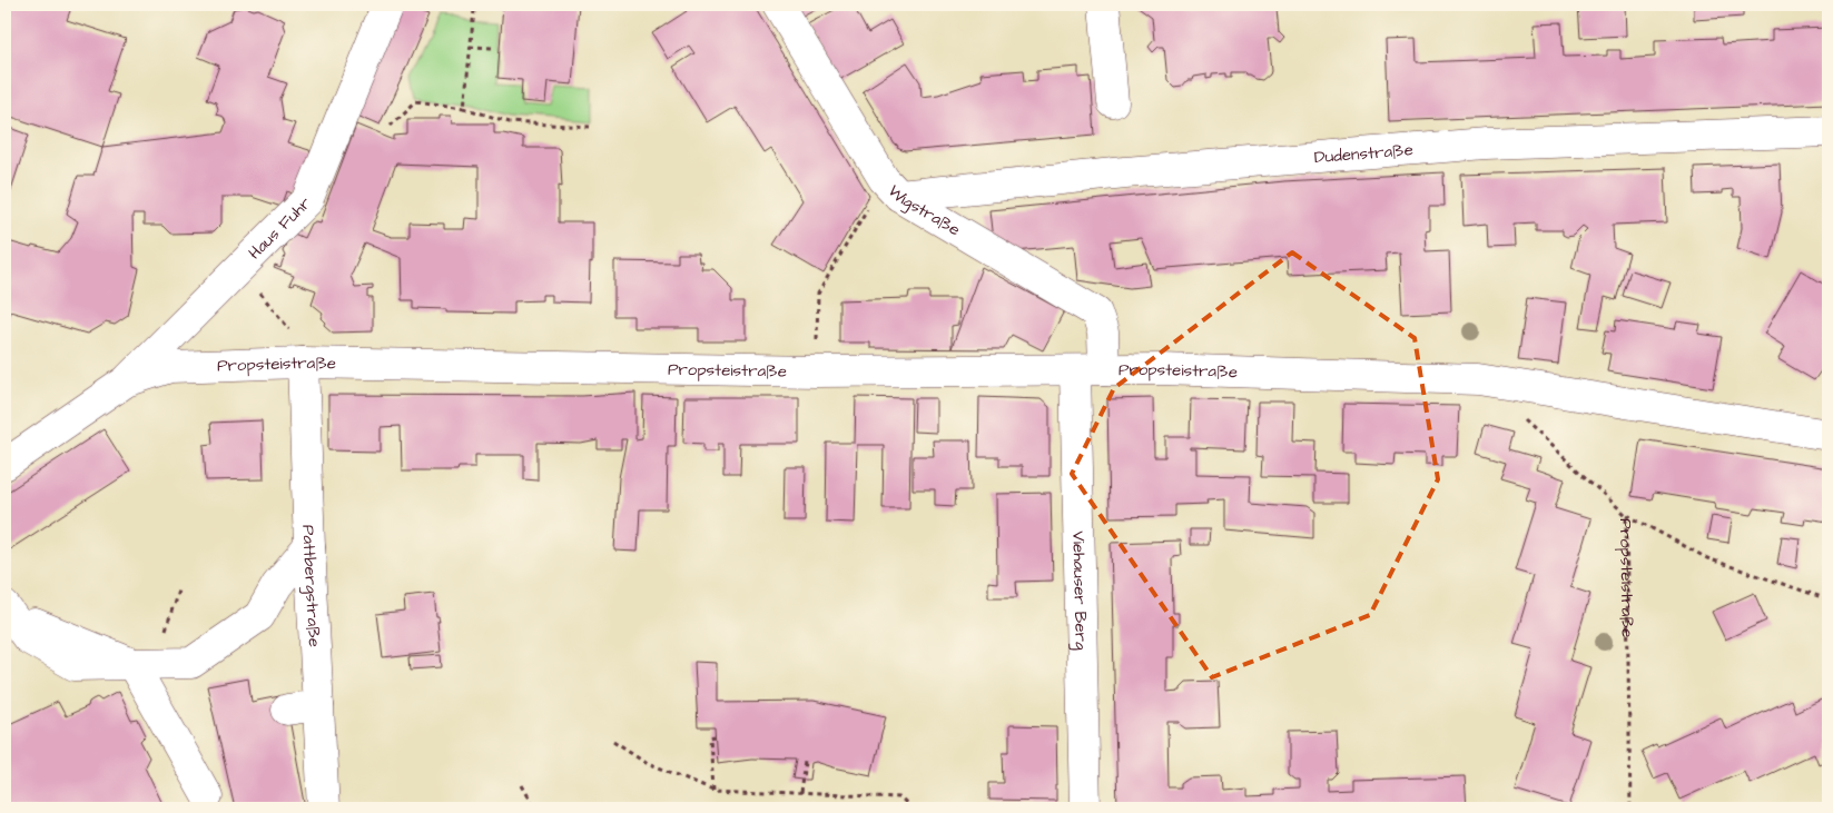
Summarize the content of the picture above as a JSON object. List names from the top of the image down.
{
  "streets": {
    "street": [
      "Dudenstraße",
      "Wigstraße",
      "Haus Fuhr",
      "Propsteistraße",
      "Pattbergstraße",
      "Viehauser Berg"
    ]
  },
  "crossings": [
    ["Dudenstraße", "Wigstraße"],
    ["Wigstraße", "Propsteistraße"],
    ["Wigstraße", "Viehauser Berg"],
    ["Haus Fuhr", "Propsteistraße"],
    ["Propsteistraße", "Pattbergstraße"],
    ["Propsteistraße", "Viehauser Berg"]
  ]
}
